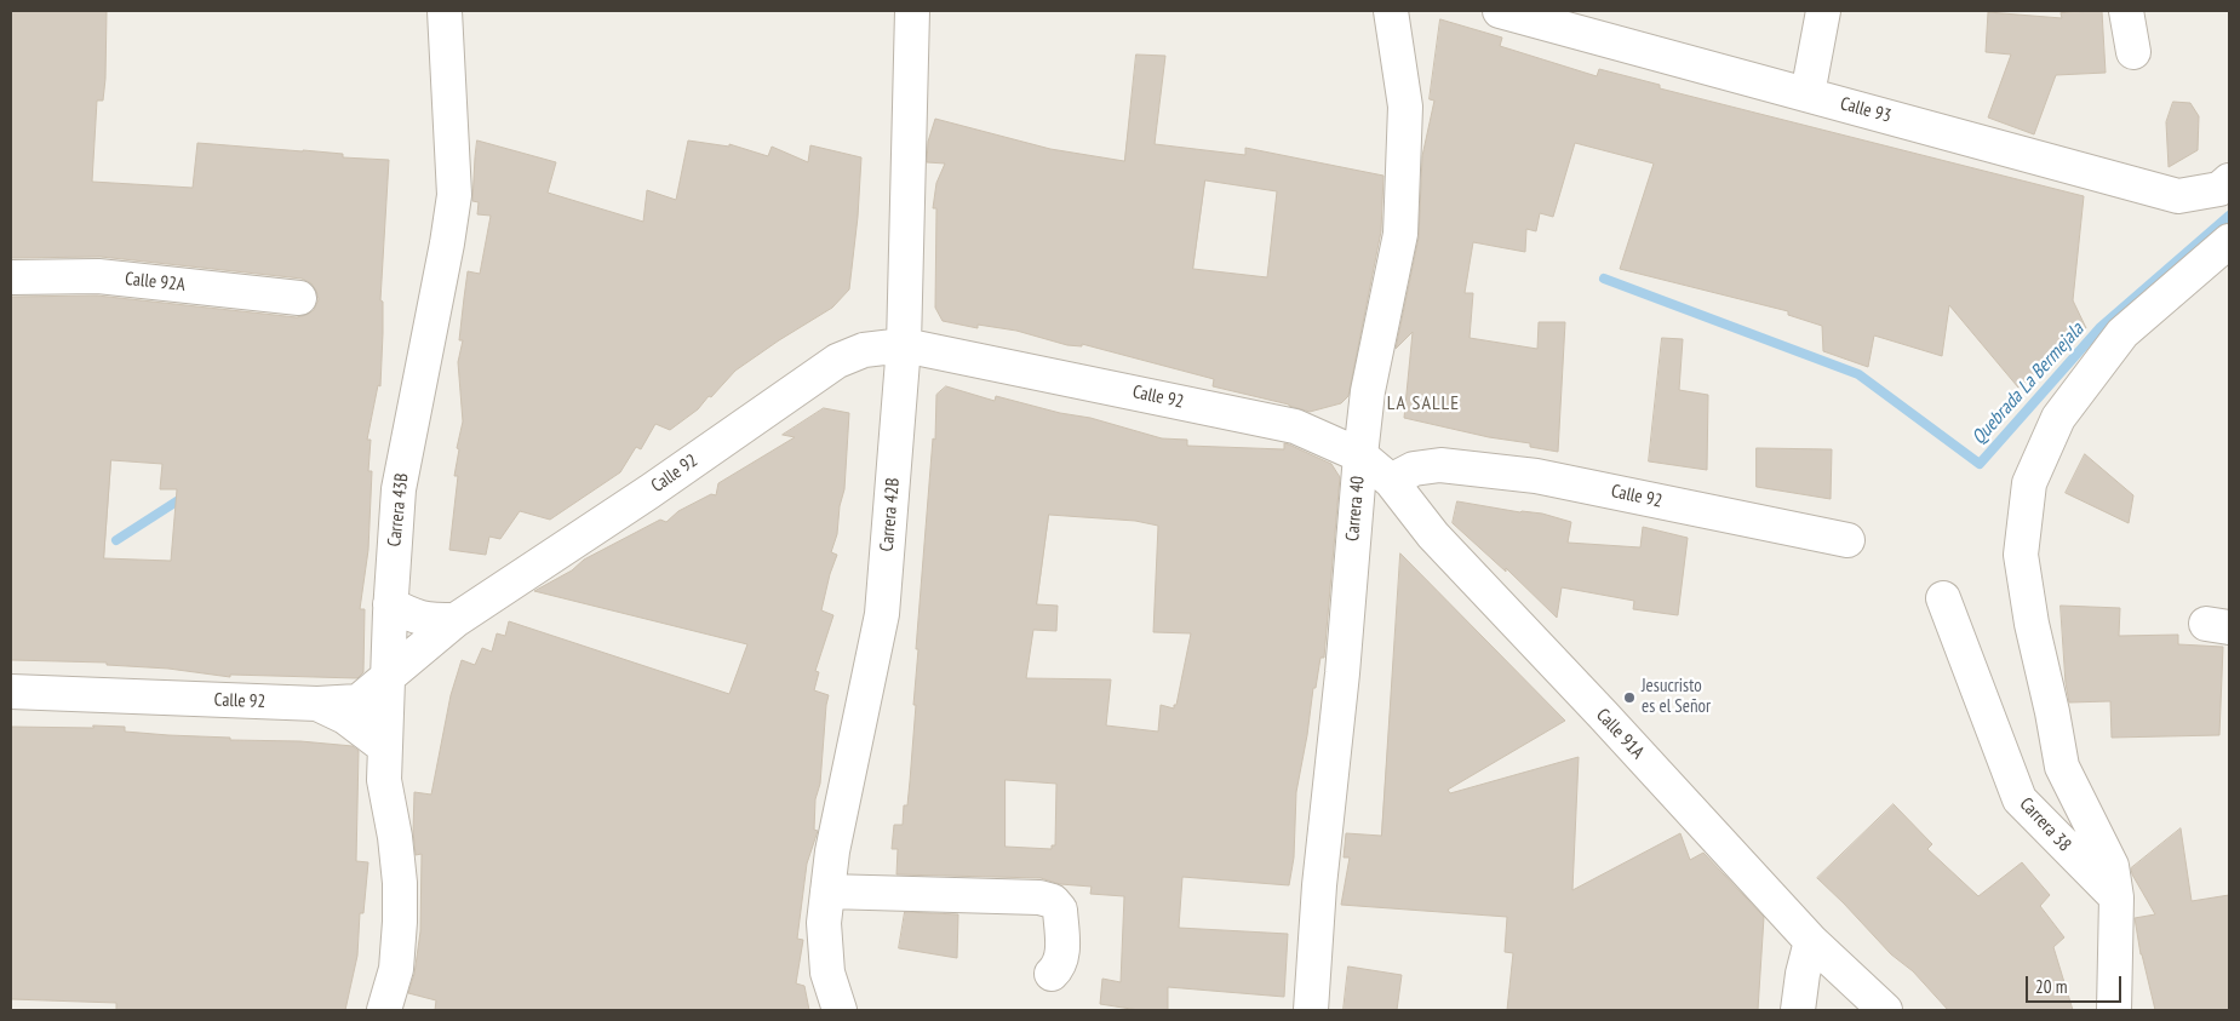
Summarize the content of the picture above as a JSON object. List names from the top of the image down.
{
  "streets": {
    "street": [
      "Calle 93",
      "Calle 92A",
      "Calle 92",
      "Carrera 40",
      "Carrera 43B",
      "Carrera 42B",
      "Calle 91A",
      "Carrera 38"
    ]
  },
  "crossings": [
    ["Calle 92", "Carrera 40"],
    ["Calle 92", "Carrera 43B"],
    ["Calle 92", "Carrera 42B"],
    ["Calle 92", "Calle 91A"],
    ["Carrera 40", "Calle 91A"]
  ],
  "districts": ["LA SALLE"],
  "water": ["Quebrada La Bermejala"],
  "places": ["Jesucristo es el Señor"],
  "scale_bar": "20 m"
}
